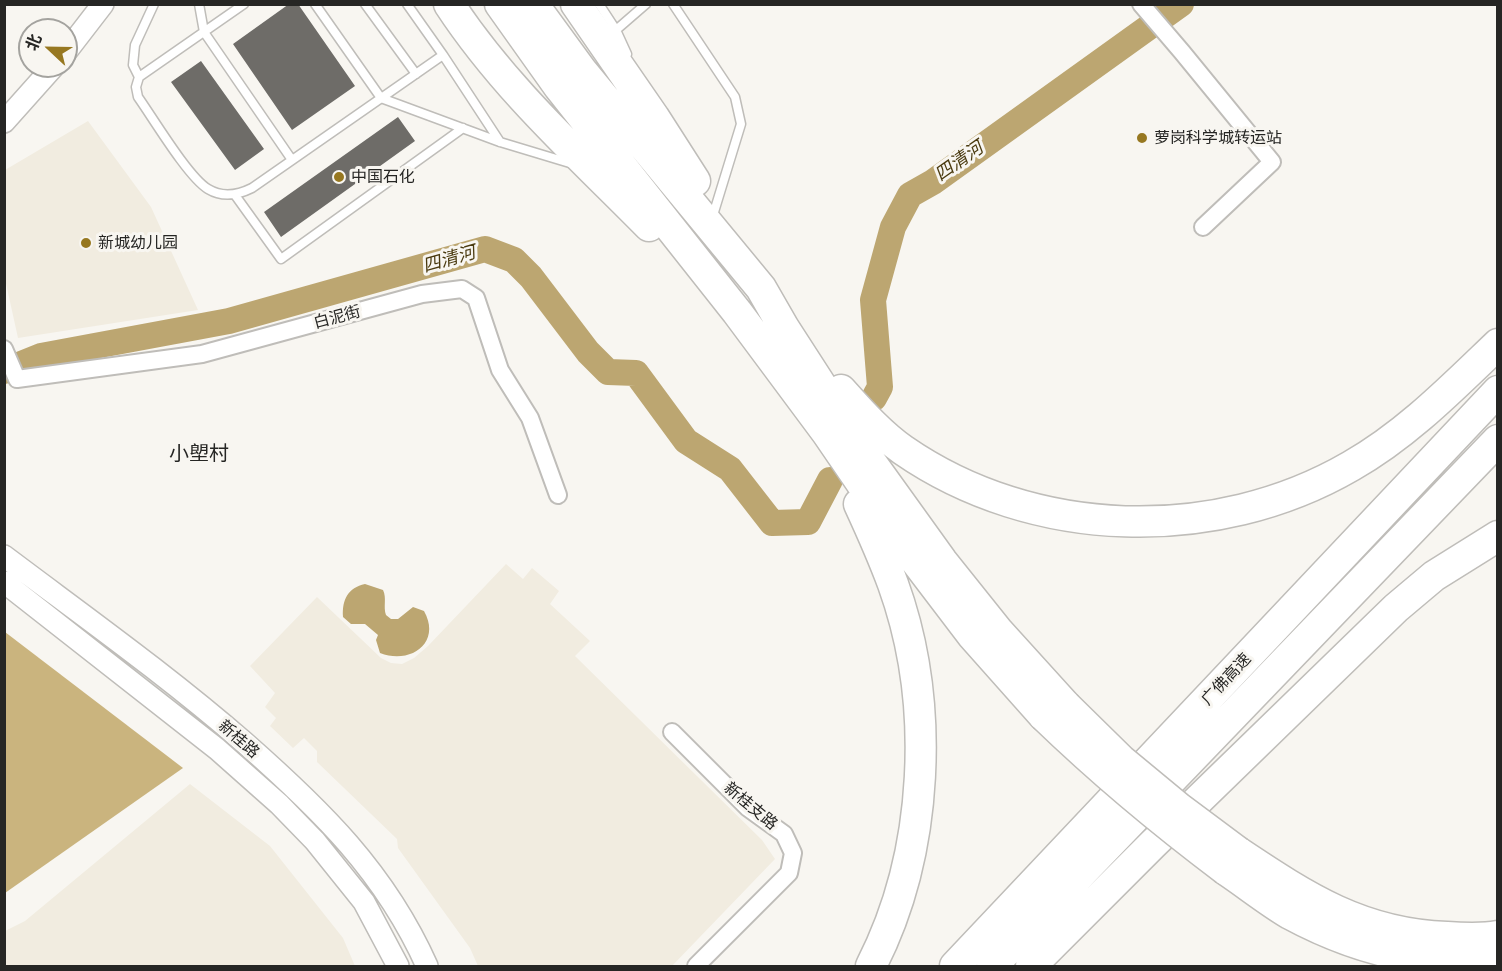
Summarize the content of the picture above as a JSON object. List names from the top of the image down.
{
  "streets": {
    "highway": ["广佛高速"],
    "street": ["白泥街", "新桂路", "新桂支路"]
  },
  "districts": ["小塱村"],
  "water": ["四清河"],
  "places": ["萝岗科学城转运站", "中国石化", "新城幼儿园"],
  "north": "left"
}
